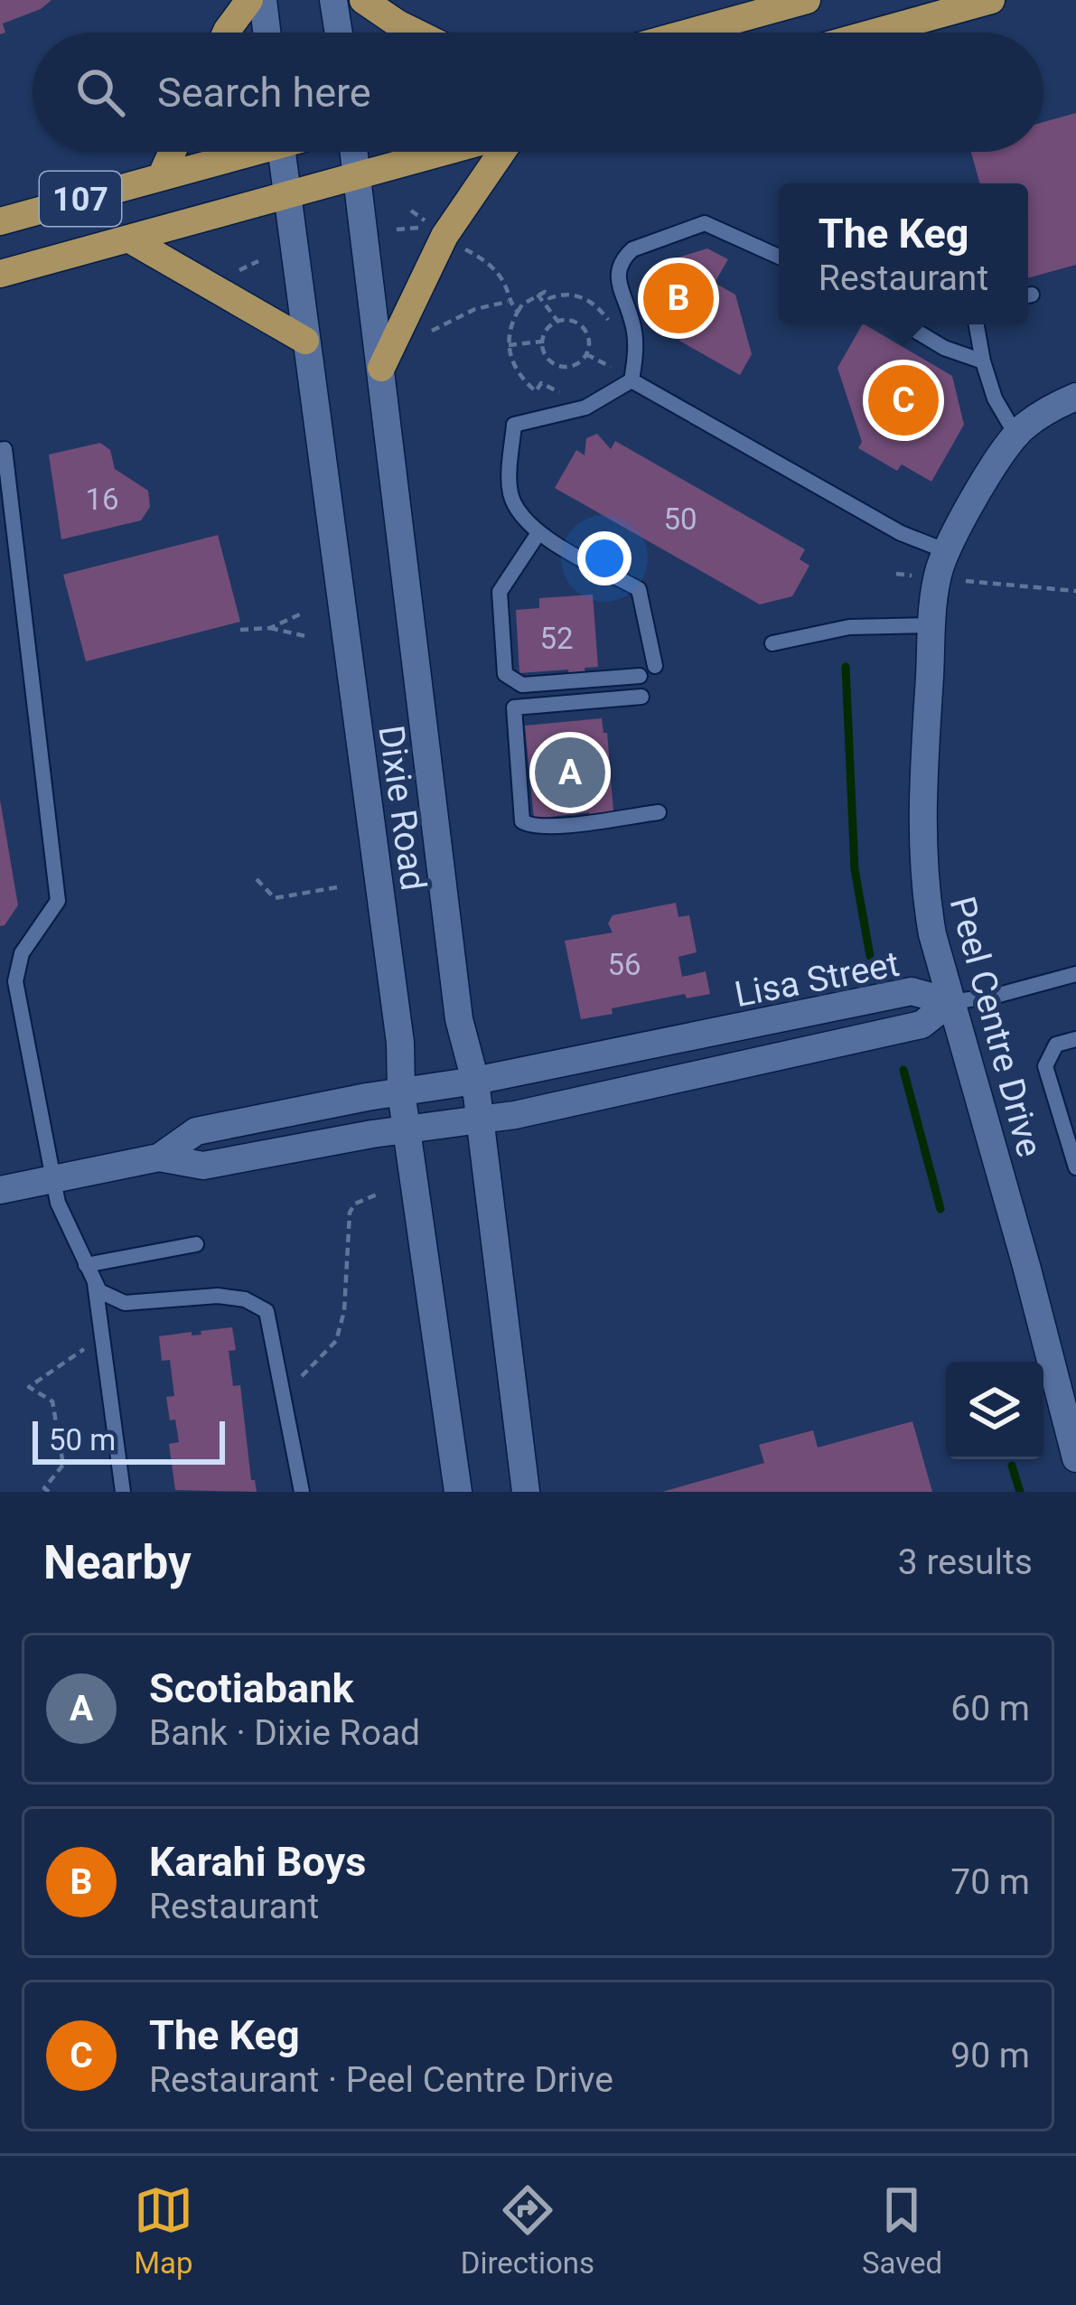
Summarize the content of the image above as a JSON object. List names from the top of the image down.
{
  "streets": {
    "main road": ["107"],
    "street": ["Dixie Road", "Lisa Street", "Peel Centre Drive"]
  },
  "crossings": [
    ["107", "Dixie Road"],
    ["Dixie Road", "Lisa Street"],
    ["Lisa Street", "Peel Centre Drive"]
  ],
  "house_numbers": [
    "16",
    "50",
    "52",
    "56"
  ],
  "scale_bar": "50 m",
  "page": {
    "search": "Search here",
    "popup": ["The Keg", "Restaurant"],
    "pins": ["B", "C", "A"],
    "scale": "50 m",
    "heading": ["Nearby", "3 results"],
    "list": [
      {
        "mark": "A",
        "name": "Scotiabank",
        "note": "Bank · Dixie Road",
        "value": "60 m"
      },
      {
        "mark": "B",
        "name": "Karahi Boys",
        "note": "Restaurant",
        "value": "70 m"
      },
      {
        "mark": "C",
        "name": "The Keg",
        "note": "Restaurant · Peel Centre Drive",
        "value": "90 m"
      }
    ],
    "nav": ["Map", "Directions", "Saved"]
  }
}
